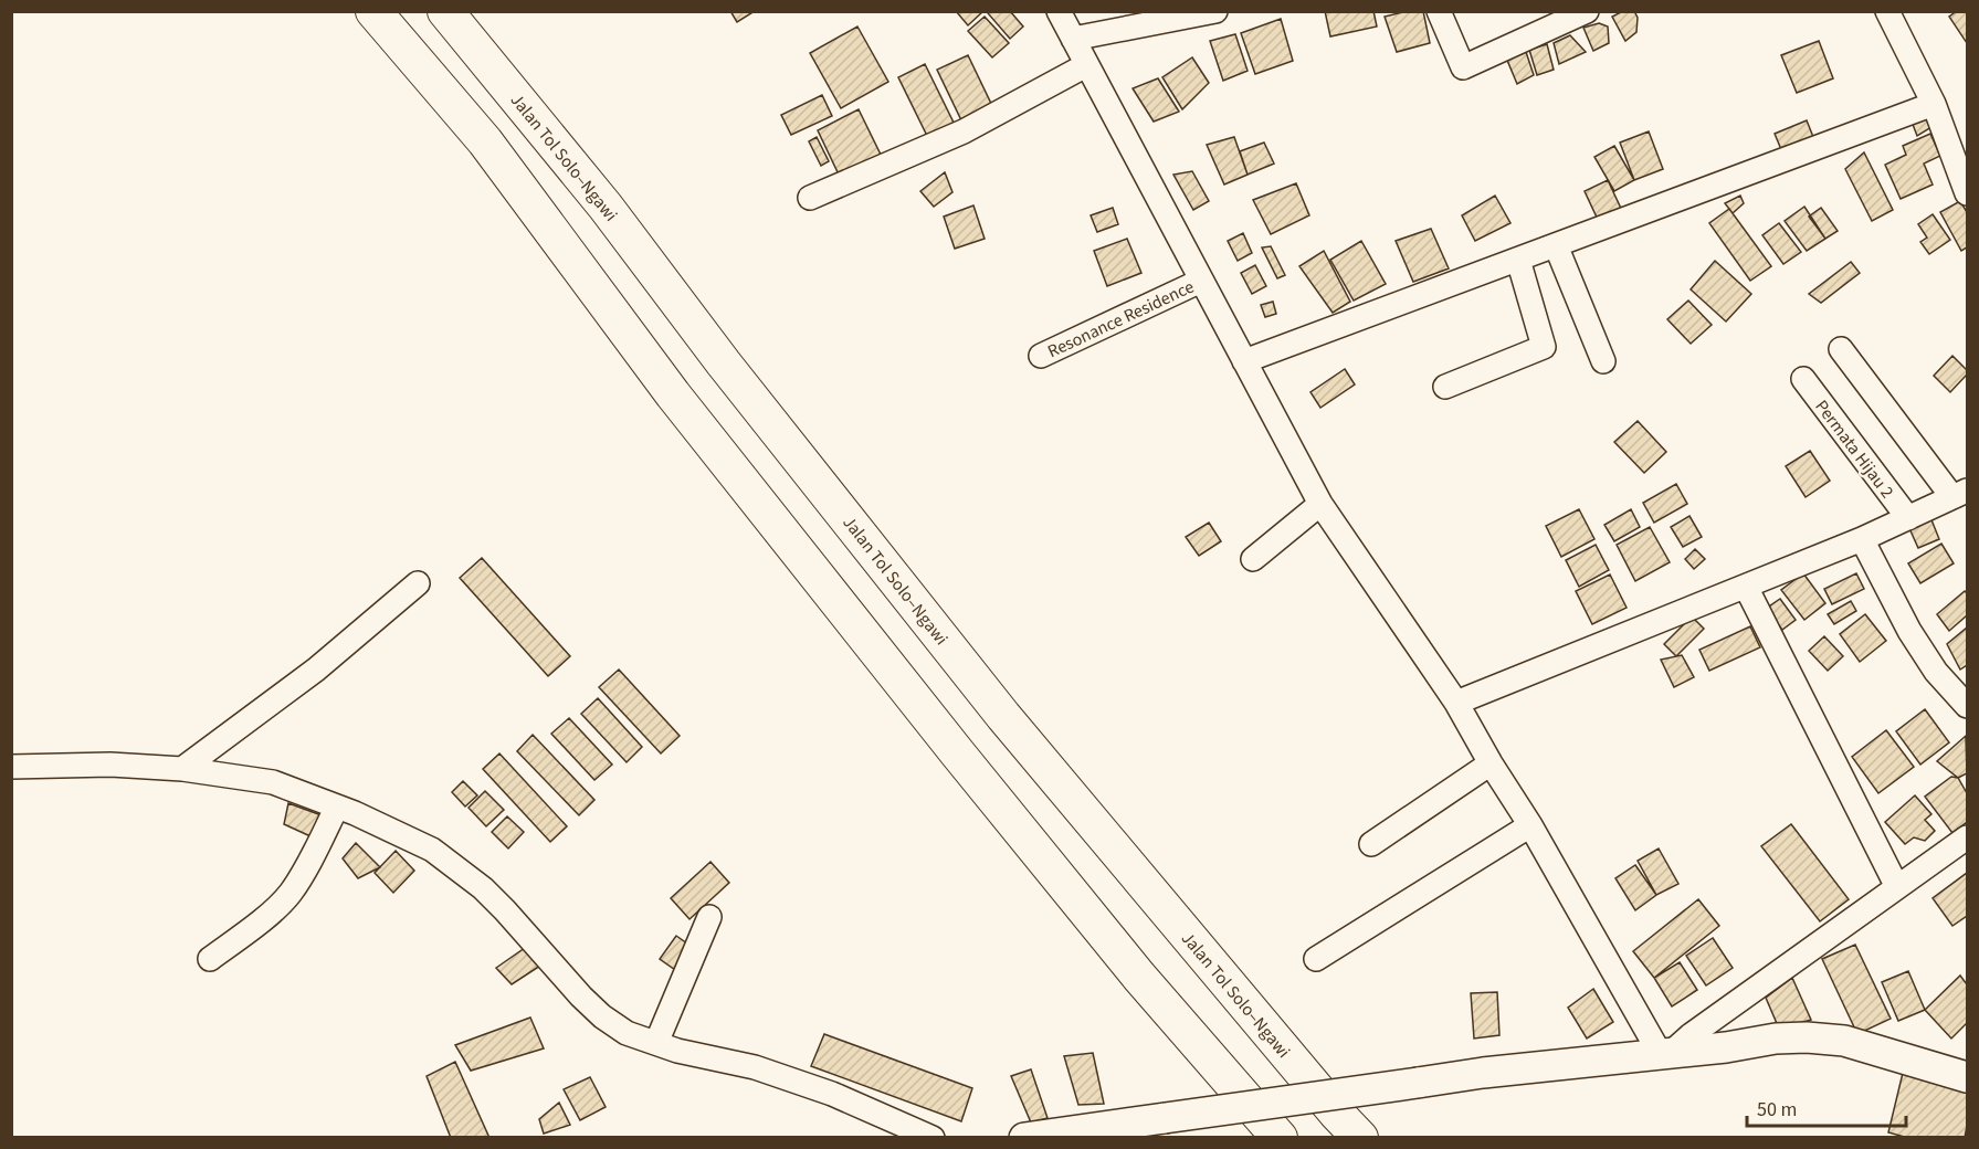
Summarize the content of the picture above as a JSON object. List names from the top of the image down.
{
  "streets": {
    "highway": ["Jalan Tol Solo–Ngawi"],
    "street": ["Resonance Residence", "Permata Hijau 2"]
  },
  "scale_bar": "50 m"
}
